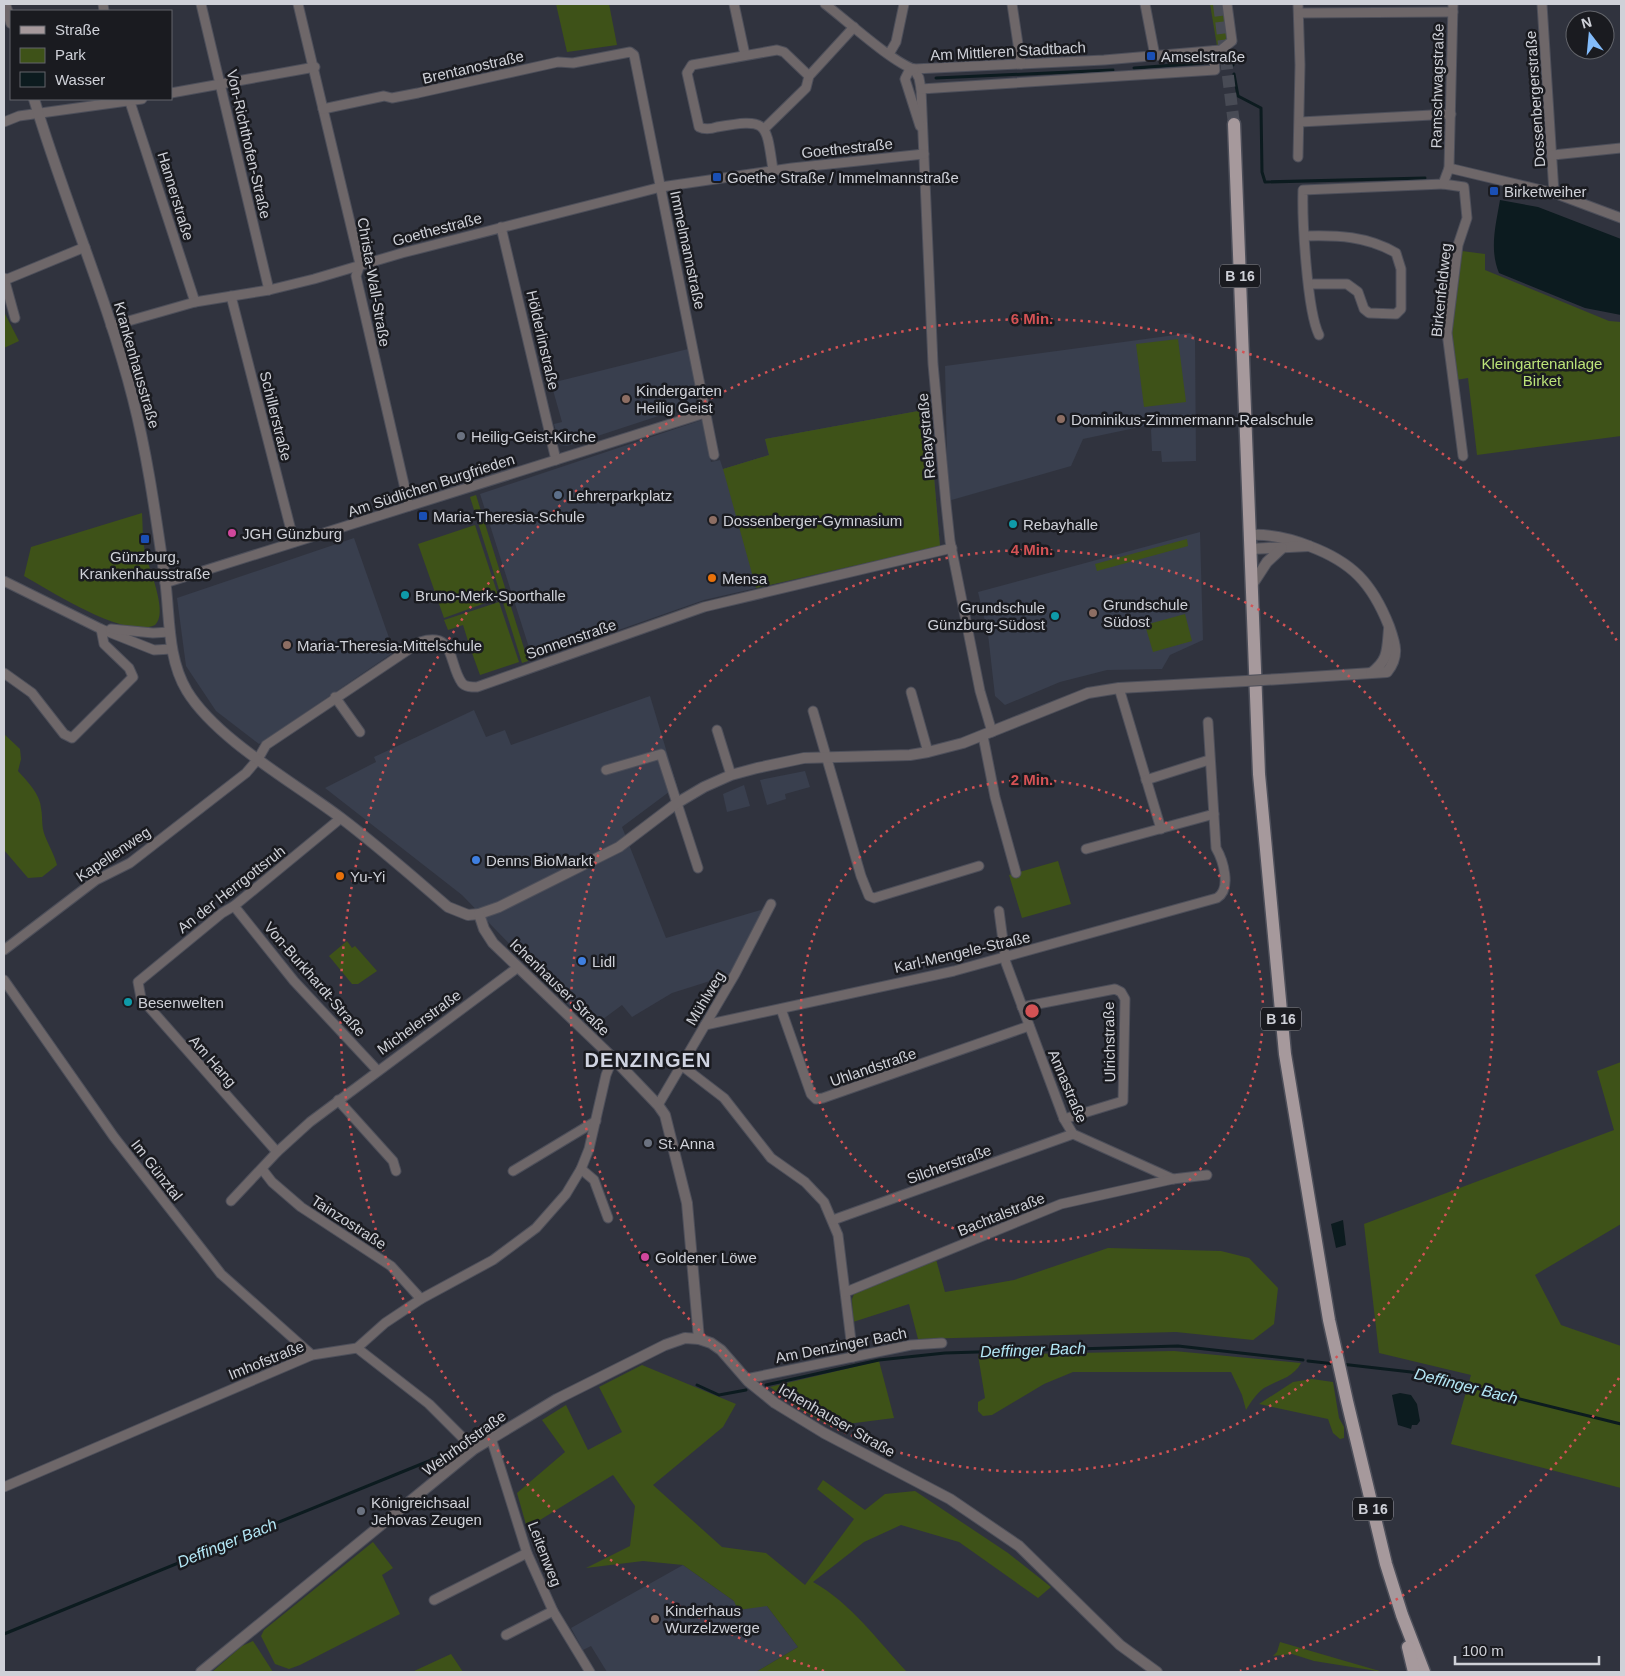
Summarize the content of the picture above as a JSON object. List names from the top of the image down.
{
  "streets": {
    "main road": ["B 16"],
    "street": [
      "Am Mittleren Stadtbach",
      "Brentanostraße",
      "Ramschwagstraße",
      "Dossenbergerstraße",
      "Von-Richthofen-Straße",
      "Goethestraße",
      "Hannerstraße",
      "Immelmannstraße",
      "Christa-Wall-Straße",
      "Birkenfeldweg",
      "Hölderlinstraße",
      "Krankenhausstraße",
      "Schillerstraße",
      "Rebaystraße",
      "Am Südlichen Burgfrieden",
      "Sonnenstraße",
      "Kapellenweg",
      "An der Herrgottsruh",
      "Karl-Mengele-Straße",
      "Von-Burkhardt-Straße",
      "Ichenhauser Straße",
      "Mühlweg",
      "Michelerstraße",
      "Ulrichstraße",
      "Am Hang",
      "Uhlandstraße",
      "Annastraße",
      "Silcherstraße",
      "Im Günztal",
      "Bachtalstraße",
      "Tainzostraße",
      "Am Denzinger Bach",
      "Imhofstraße",
      "Wehrhofstraße",
      "Leitenweg"
    ]
  },
  "crossings": [
    ["Am Mittleren Stadtbach", "Rebaystraße"],
    ["Brentanostraße", "Immelmannstraße"],
    ["Brentanostraße", "Christa-Wall-Straße"],
    ["Von-Richthofen-Straße", "Goethestraße"],
    ["Goethestraße", "Hannerstraße"],
    ["Goethestraße", "Immelmannstraße"],
    ["Goethestraße", "Christa-Wall-Straße"],
    ["Goethestraße", "Hölderlinstraße"],
    ["Goethestraße", "Krankenhausstraße"],
    ["Goethestraße", "Schillerstraße"],
    ["Goethestraße", "Rebaystraße"],
    ["Immelmannstraße", "Am Südlichen Burgfrieden"],
    ["Christa-Wall-Straße", "Am Südlichen Burgfrieden"],
    ["Hölderlinstraße", "Am Südlichen Burgfrieden"],
    ["Krankenhausstraße", "Am Südlichen Burgfrieden"],
    ["Schillerstraße", "Am Südlichen Burgfrieden"],
    ["Rebaystraße", "Sonnenstraße"],
    ["Sonnenstraße", "Kapellenweg"],
    ["An der Herrgottsruh", "Von-Burkhardt-Straße"],
    ["An der Herrgottsruh", "Am Hang"],
    ["Karl-Mengele-Straße", "Mühlweg"],
    ["Karl-Mengele-Straße", "Uhlandstraße"],
    ["Karl-Mengele-Straße", "Annastraße"],
    ["Von-Burkhardt-Straße", "Michelerstraße"],
    ["Ichenhauser Straße", "Mühlweg"],
    ["Ichenhauser Straße", "Michelerstraße"],
    ["Ichenhauser Straße", "Am Denzinger Bach"],
    ["Ichenhauser Straße", "Wehrhofstraße"],
    ["Michelerstraße", "Am Hang"],
    ["Michelerstraße", "Tainzostraße"],
    ["Ulrichstraße", "Annastraße"],
    ["Uhlandstraße", "Annastraße"],
    ["Annastraße", "Silcherstraße"],
    ["Annastraße", "Bachtalstraße"],
    ["Im Günztal", "Imhofstraße"],
    ["Wehrhofstraße", "Leitenweg"]
  ],
  "districts": ["DENZINGEN"],
  "water": ["Deffinger Bach"],
  "parks": ["Kleingartenanlage Birket"],
  "places": {
    "transit": [
      "Amselstraße",
      "Goethe Straße / Immelmannstraße",
      "Birketweiher",
      "Maria-Theresia-Schule",
      "Günzburg, Krankenhausstraße"
    ],
    "other": [
      "Kindergarten Heilig Geist",
      "Dominikus-Zimmermann-Realschule",
      "Heilig-Geist-Kirche",
      "Lehrerparkplatz",
      "Dossenberger-Gymnasium",
      "Rebayhalle",
      "JGH Günzburg",
      "Mensa",
      "Bruno-Merk-Sporthalle",
      "Grundschule Südost",
      "Grundschule Günzburg-Südost",
      "Maria-Theresia-Mittelschule",
      "Denns BioMarkt",
      "Yu-Yi",
      "Lidl",
      "Besenwelten",
      "St. Anna",
      "Goldener Löwe",
      "Königreichsaal Jehovas Zeugen",
      "Kinderhaus Wurzelzwerge"
    ]
  },
  "legend": ["Straße", "Park", "Wasser"],
  "scale_bar": "100 m",
  "north": "top",
  "rings": ["6 Min.", "4 Min.", "2 Min."]
}
